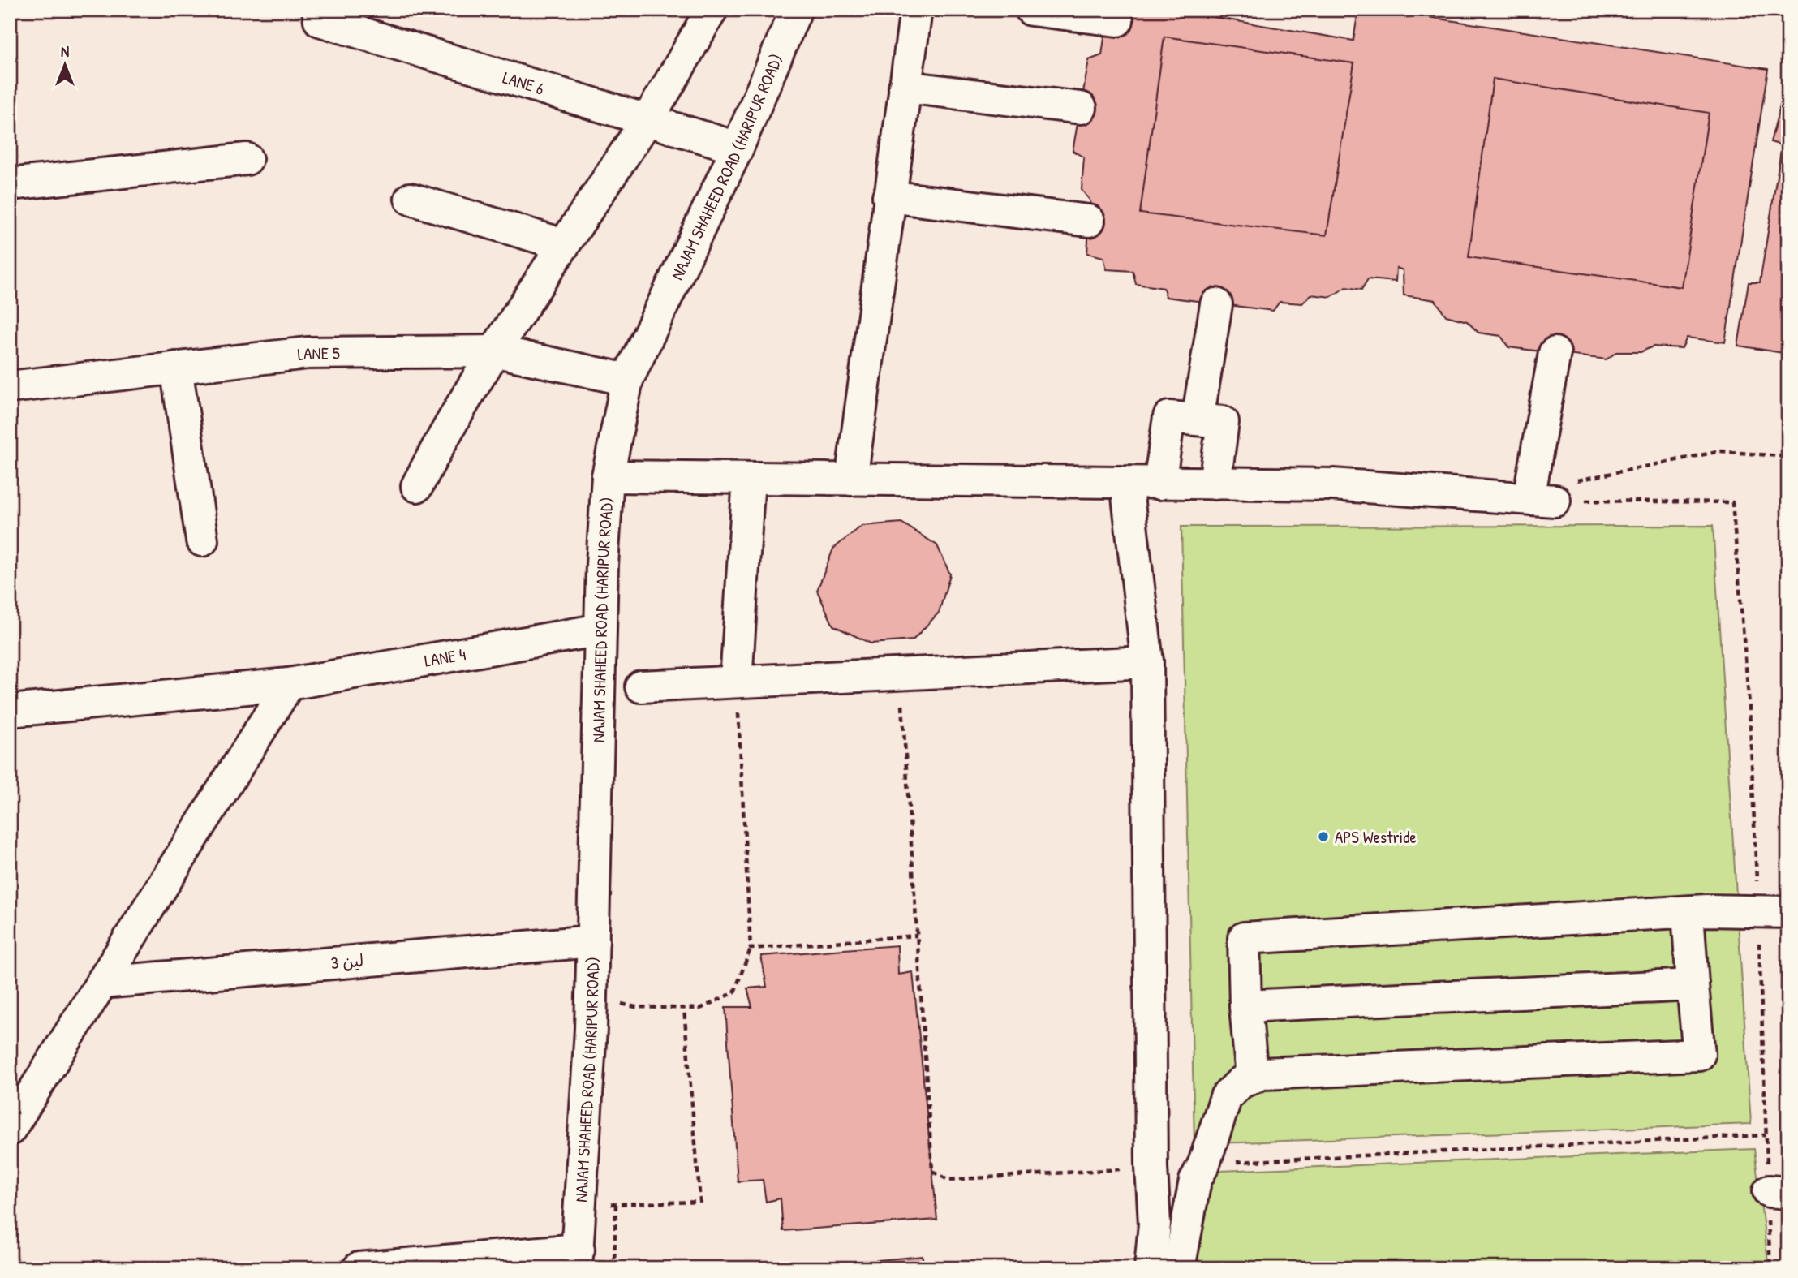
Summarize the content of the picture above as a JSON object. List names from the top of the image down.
{
  "streets": {
    "street": [
      "LANE 6",
      "NAJAM SHAHEED ROAD (HARIPUR ROAD)",
      "LANE 5",
      "LANE 4",
      "لین 3"
    ]
  },
  "crossings": [
    ["LANE 6", "NAJAM SHAHEED ROAD (HARIPUR ROAD)"],
    ["NAJAM SHAHEED ROAD (HARIPUR ROAD)", "LANE 5"],
    ["NAJAM SHAHEED ROAD (HARIPUR ROAD)", "LANE 4"],
    ["NAJAM SHAHEED ROAD (HARIPUR ROAD)", "لین 3"]
  ],
  "places": ["APS Westride"],
  "north": "top"
}
